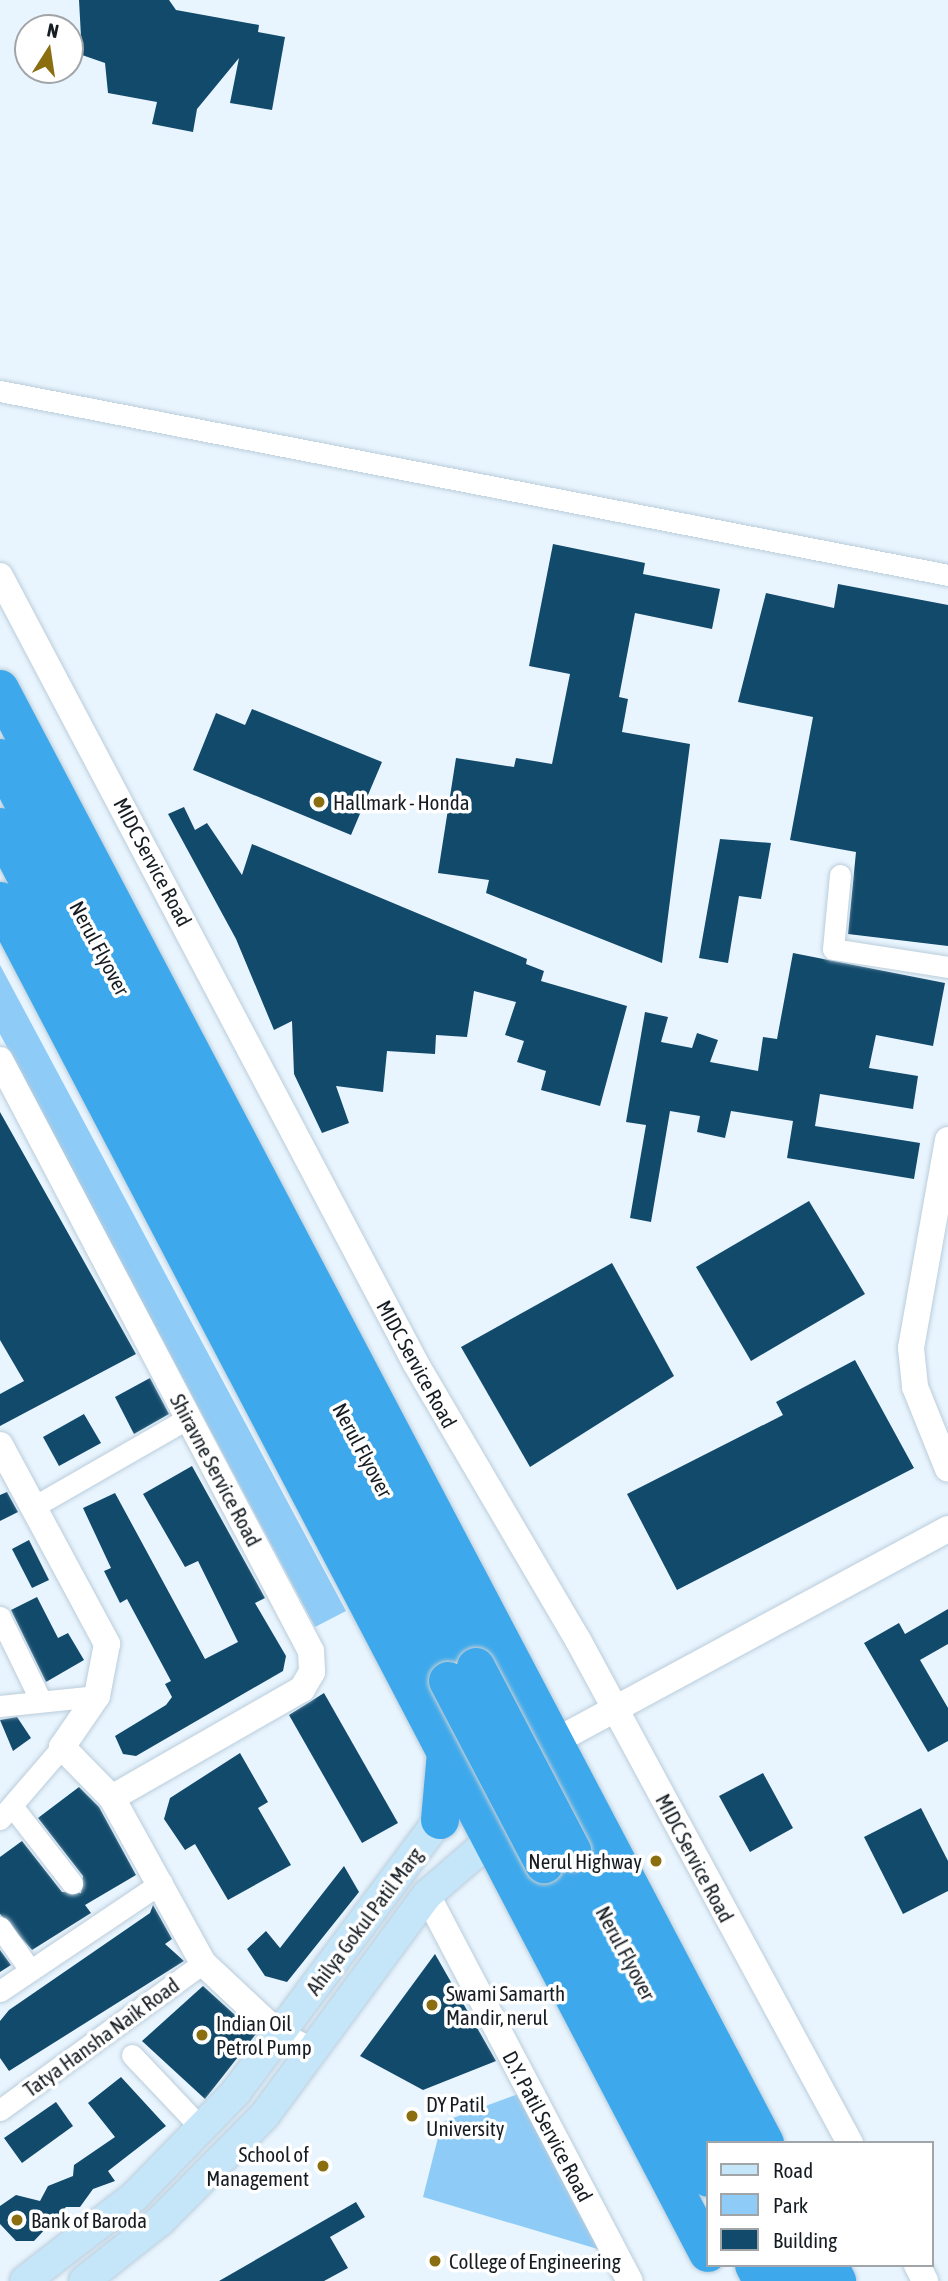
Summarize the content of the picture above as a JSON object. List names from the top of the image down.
{
  "streets": {
    "highway": ["Nerul Flyover"],
    "main road": ["Ahilya Gokul Patil Marg"],
    "street": [
      "MIDC Service Road",
      "Shiravne Service Road",
      "Tatya Hansha Naik Road",
      "D.Y. Patil Service Road"
    ]
  },
  "crossings": [
    ["Ahilya Gokul Patil Marg", "D.Y. Patil Service Road"]
  ],
  "places": [
    "Hallmark - Honda",
    "Nerul Highway",
    "Swami Samarth Mandir, nerul",
    "Indian Oil Petrol Pump",
    "DY Patil University",
    "School of Management",
    "Bank of Baroda",
    "College of Engineering"
  ],
  "legend": ["Road", "Park", "Building"],
  "north": "top"
}
